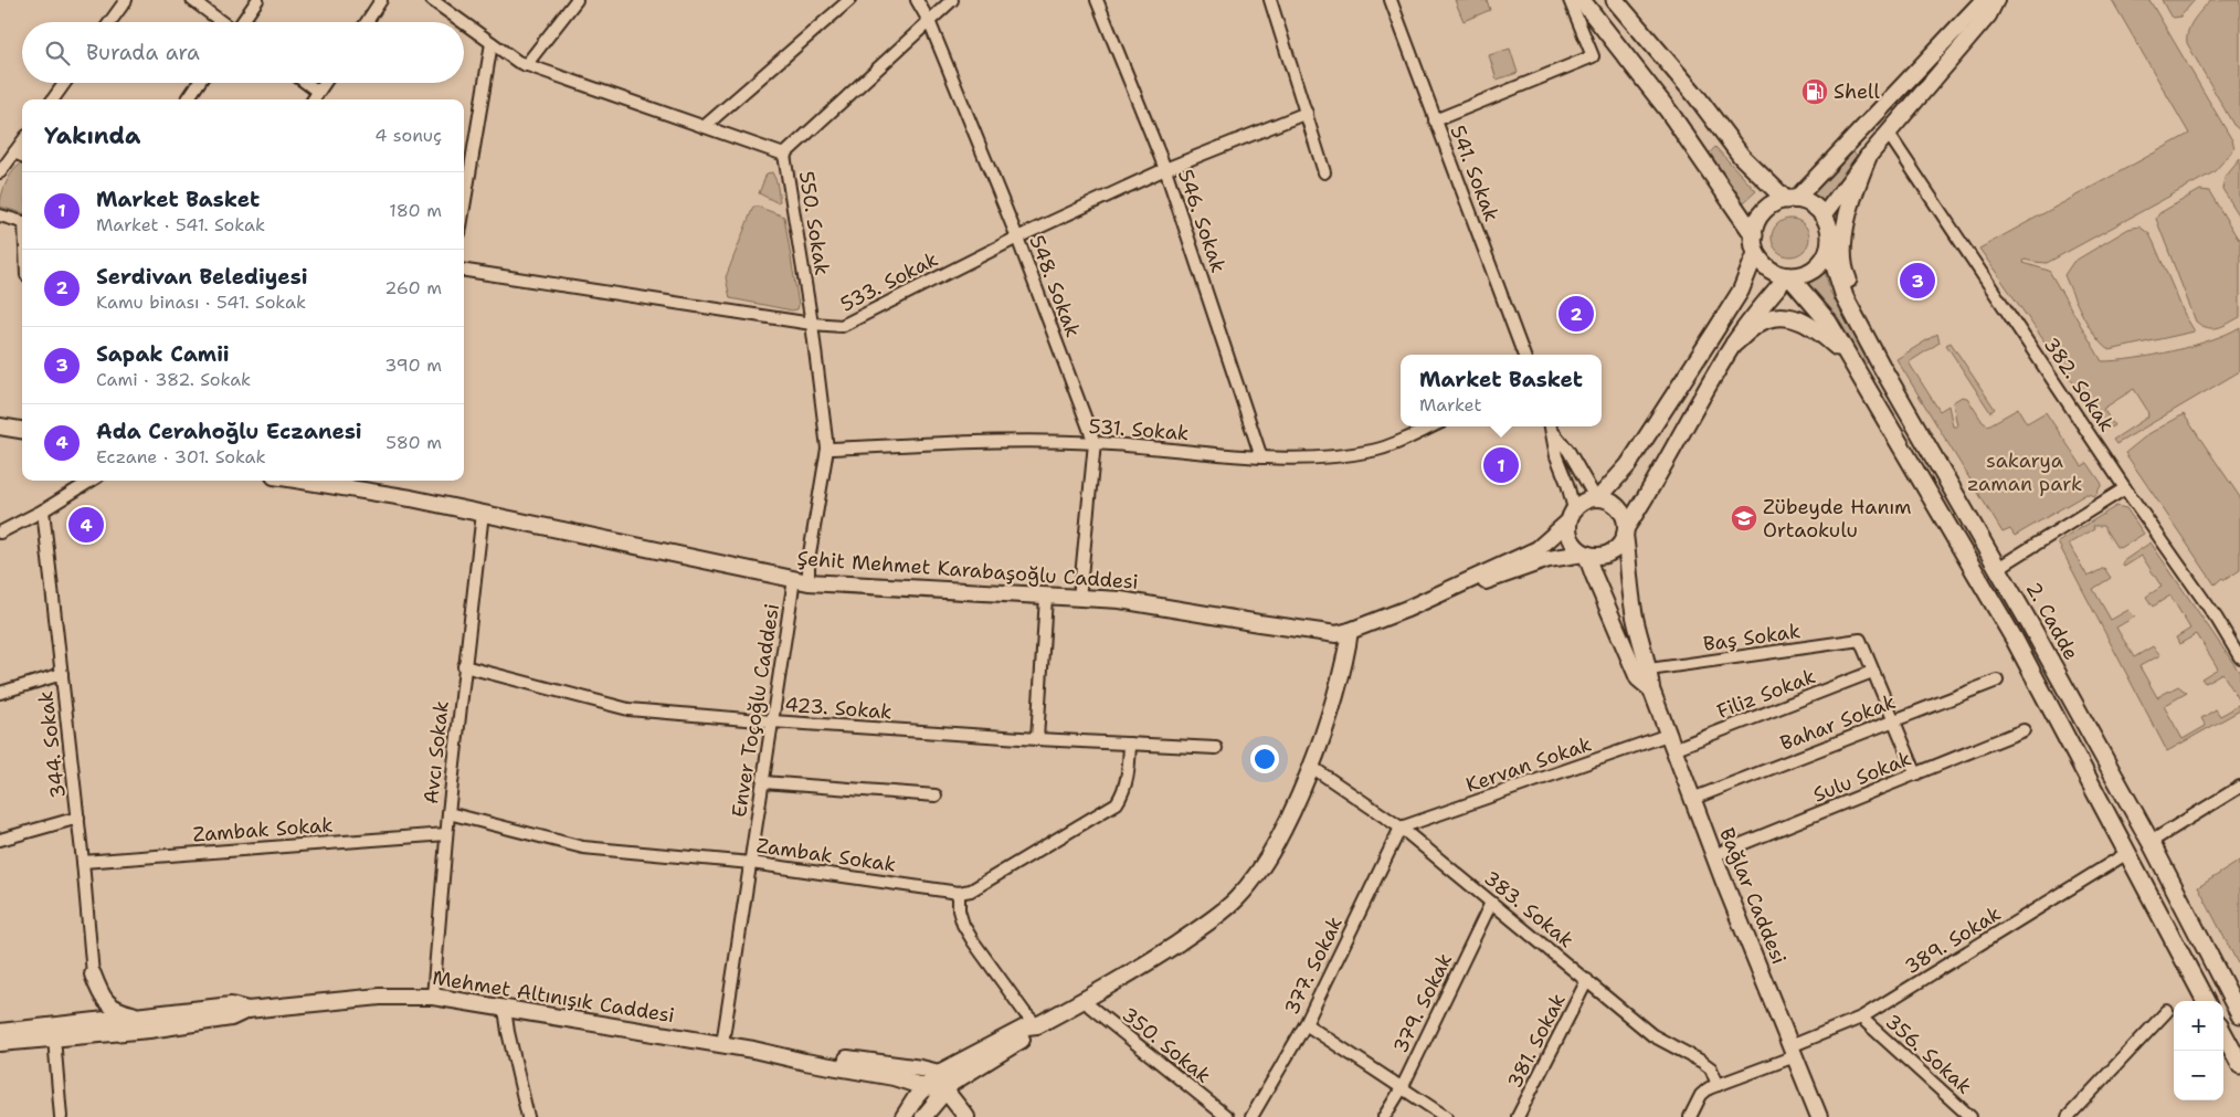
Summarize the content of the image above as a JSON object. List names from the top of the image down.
{
  "streets": {
    "main road": [
      "Şehit Mehmet Karabaşoğlu Caddesi",
      "2. Cadde",
      "Bağlar Caddesi",
      "Mehmet Altınışık Caddesi"
    ],
    "street": [
      "541. Sokak",
      "546. Sokak",
      "550. Sokak",
      "533. Sokak",
      "548. Sokak",
      "382. Sokak",
      "531. Sokak",
      "Baş Sokak",
      "Filiz Sokak",
      "423. Sokak",
      "Enver Toçoğlu Caddesi",
      "Bahar Sokak",
      "344. Sokak",
      "Avcı Sokak",
      "Kervan Sokak",
      "Sulu Sokak",
      "Zambak Sokak",
      "383. Sokak",
      "389. Sokak",
      "377. Sokak",
      "379. Sokak",
      "381. Sokak",
      "350. Sokak",
      "356. Sokak"
    ]
  },
  "crossings": [
    ["546. Sokak", "533. Sokak"],
    ["546. Sokak", "531. Sokak"],
    ["550. Sokak", "533. Sokak"],
    ["550. Sokak", "531. Sokak"],
    ["550. Sokak", "Şehit Mehmet Karabaşoğlu Caddesi"],
    ["550. Sokak", "Enver Toçoğlu Caddesi"],
    ["533. Sokak", "548. Sokak"],
    ["548. Sokak", "531. Sokak"],
    ["548. Sokak", "Şehit Mehmet Karabaşoğlu Caddesi"],
    ["Şehit Mehmet Karabaşoğlu Caddesi", "Enver Toçoğlu Caddesi"],
    ["Şehit Mehmet Karabaşoğlu Caddesi", "Avcı Sokak"],
    ["Baş Sokak", "Filiz Sokak"],
    ["Filiz Sokak", "Kervan Sokak"],
    ["Filiz Sokak", "Bağlar Caddesi"],
    ["423. Sokak", "Enver Toçoğlu Caddesi"],
    ["423. Sokak", "Avcı Sokak"],
    ["423. Sokak", "Zambak Sokak"],
    ["Enver Toçoğlu Caddesi", "Zambak Sokak"],
    ["Enver Toçoğlu Caddesi", "Mehmet Altınışık Caddesi"],
    ["Bahar Sokak", "Bağlar Caddesi"],
    ["344. Sokak", "Zambak Sokak"],
    ["Avcı Sokak", "Zambak Sokak"],
    ["Avcı Sokak", "Mehmet Altınışık Caddesi"],
    ["Kervan Sokak", "Bağlar Caddesi"],
    ["Kervan Sokak", "383. Sokak"],
    ["Kervan Sokak", "377. Sokak"],
    ["Sulu Sokak", "Bağlar Caddesi"],
    ["Bağlar Caddesi", "389. Sokak"],
    ["383. Sokak", "389. Sokak"],
    ["383. Sokak", "377. Sokak"],
    ["383. Sokak", "379. Sokak"],
    ["383. Sokak", "381. Sokak"],
    ["389. Sokak", "356. Sokak"]
  ],
  "parks": ["sakarya zaman park"],
  "places": {
    "fuel station": ["Shell"],
    "school or university": ["Zübeyde Hanım Ortaokulu"]
  },
  "page": {
    "search": "Burada ara",
    "heading": ["Yakında", "4 sonuç"],
    "list": [
      {
        "mark": "1",
        "name": "Market Basket",
        "note": "Market · 541. Sokak",
        "value": "180 m"
      },
      {
        "mark": "2",
        "name": "Serdivan Belediyesi",
        "note": "Kamu binası · 541. Sokak",
        "value": "260 m"
      },
      {
        "mark": "3",
        "name": "Sapak Camii",
        "note": "Cami · 382. Sokak",
        "value": "390 m"
      },
      {
        "mark": "4",
        "name": "Ada Cerahoğlu Eczanesi",
        "note": "Eczane · 301. Sokak",
        "value": "580 m"
      }
    ],
    "pins": [
      "3",
      "2",
      "1",
      "4"
    ],
    "popup": ["Market Basket", "Market"],
    "map_buttons": ["+", "−"]
  }
}
